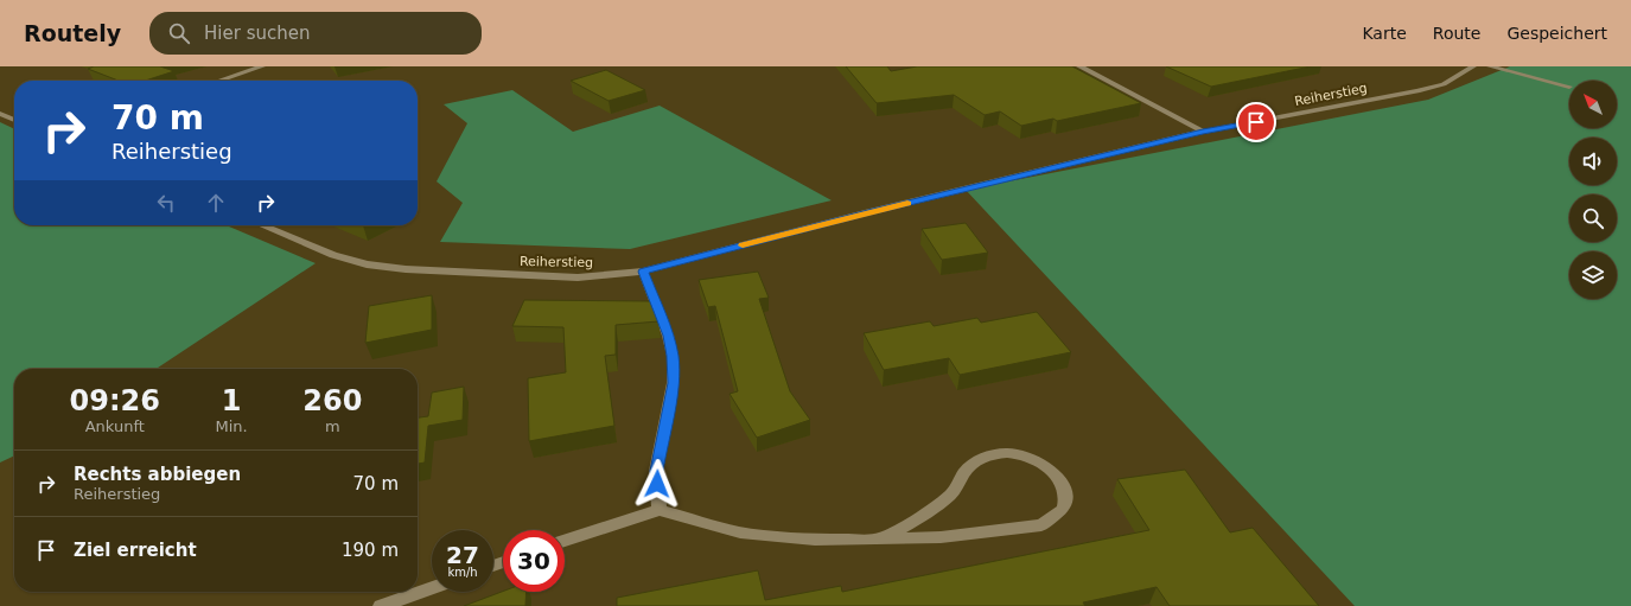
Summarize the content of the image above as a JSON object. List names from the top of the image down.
{
  "streets": {
    "street": ["Reiherstieg"]
  },
  "north": "top left",
  "page": {
    "header": "Routely",
    "search": "Hier suchen",
    "nav": ["Karte", "Route", "Gespeichert"],
    "turn": ["70 m", "Reiherstieg"],
    "eta": [
      "09:26",
      "Ankunft",
      "1",
      "Min.",
      "260",
      "m"
    ],
    "list": [
      {
        "name": "Rechts abbiegen",
        "note": "Reiherstieg",
        "value": "70 m"
      },
      {
        "name": "Ziel erreicht",
        "value": "190 m"
      }
    ],
    "speed": "27 km/h",
    "limit": "30"
  }
}
